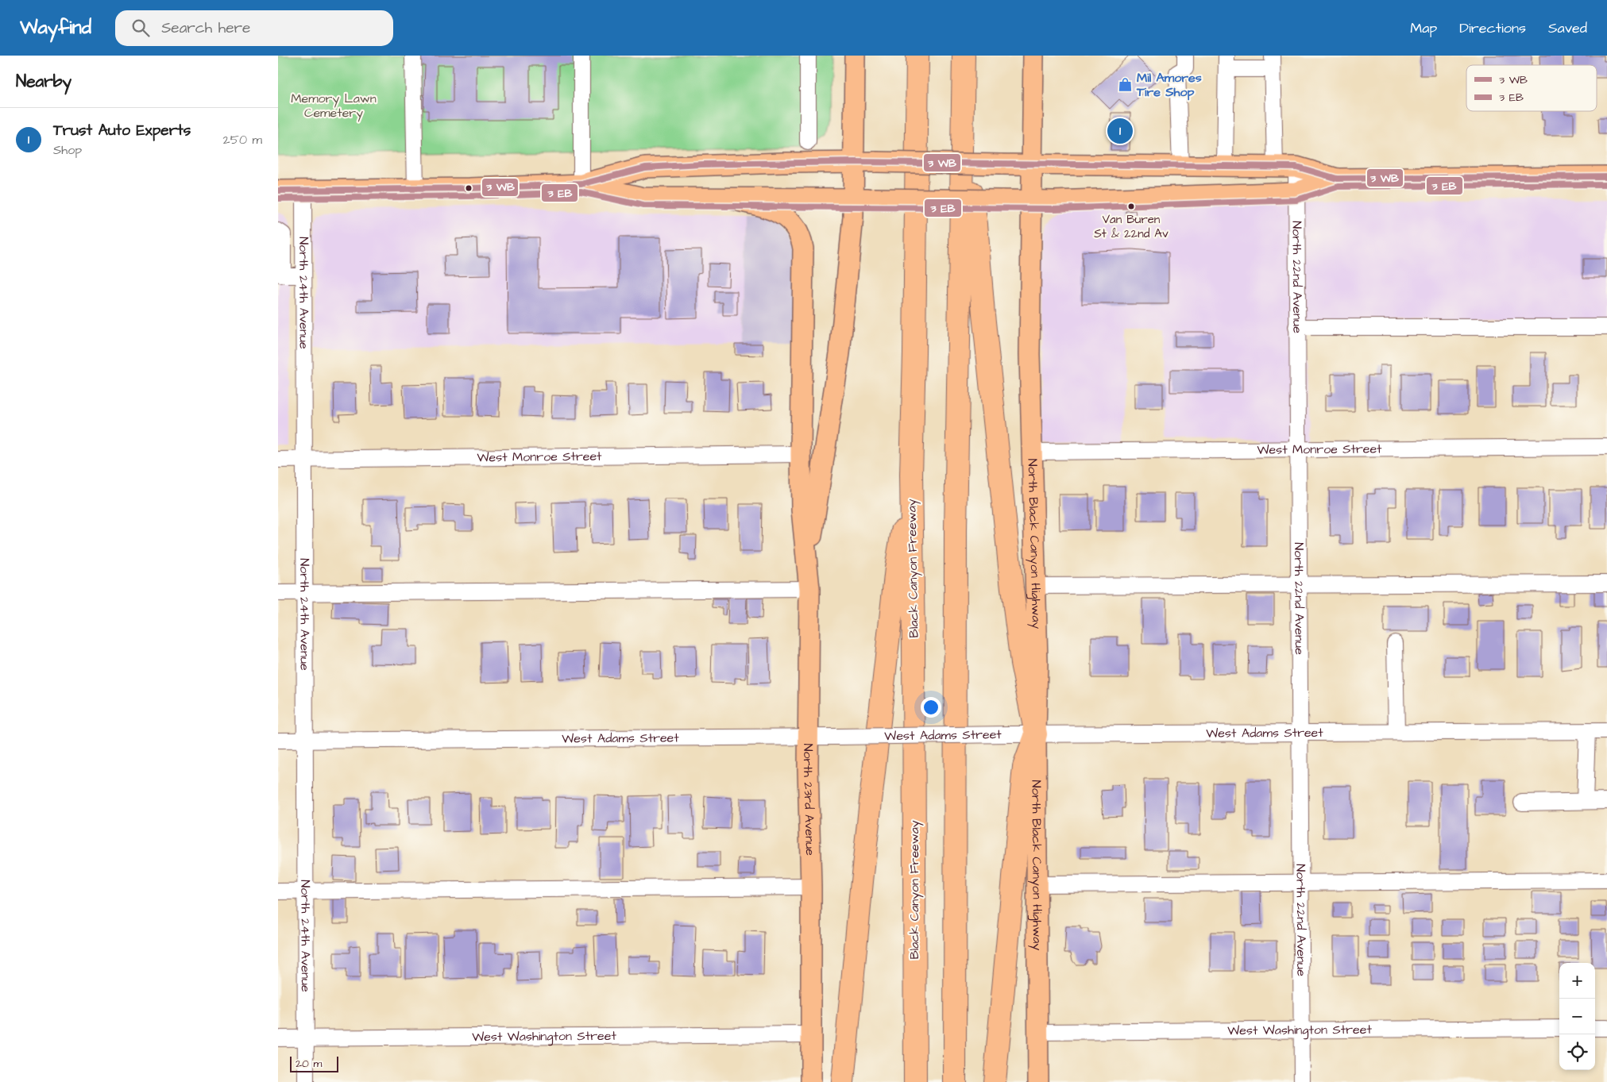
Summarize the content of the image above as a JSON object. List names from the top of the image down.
{
  "streets": {
    "highway": ["Black Canyon Freeway"],
    "main road": ["North Black Canyon Highway", "North 23rd Avenue"],
    "street": [
      "North 22nd Avenue",
      "North 24th Avenue",
      "West Monroe Street",
      "West Adams Street",
      "West Washington Street"
    ]
  },
  "crossings": [
    ["North 22nd Avenue", "West Monroe Street"],
    ["North 22nd Avenue", "West Adams Street"],
    ["North 22nd Avenue", "West Washington Street"],
    ["North 24th Avenue", "West Monroe Street"],
    ["North 24th Avenue", "West Adams Street"],
    ["North 24th Avenue", "West Washington Street"],
    ["West Monroe Street", "North Black Canyon Highway"],
    ["North Black Canyon Highway", "West Adams Street"],
    ["North Black Canyon Highway", "West Washington Street"],
    ["West Adams Street", "North 23rd Avenue"],
    ["North 23rd Avenue", "West Washington Street"]
  ],
  "parks": ["Memory Lawn Cemetery"],
  "places": {
    "shop": ["Mil Amores Tire Shop"],
    "other": ["Van Buren St & 22nd Av"]
  },
  "legend": ["3 WB", "3 EB"],
  "scale_bar": "20 m",
  "page": {
    "header": "Wayfind",
    "search": "Search here",
    "nav": ["Map", "Directions", "Saved"],
    "heading": "Nearby",
    "list": [
      {
        "mark": "1",
        "name": "Trust Auto Experts",
        "note": "Shop",
        "value": "250 m"
      }
    ],
    "pins": "1",
    "map_buttons": ["+", "−"],
    "scale": "20 m"
  }
}
